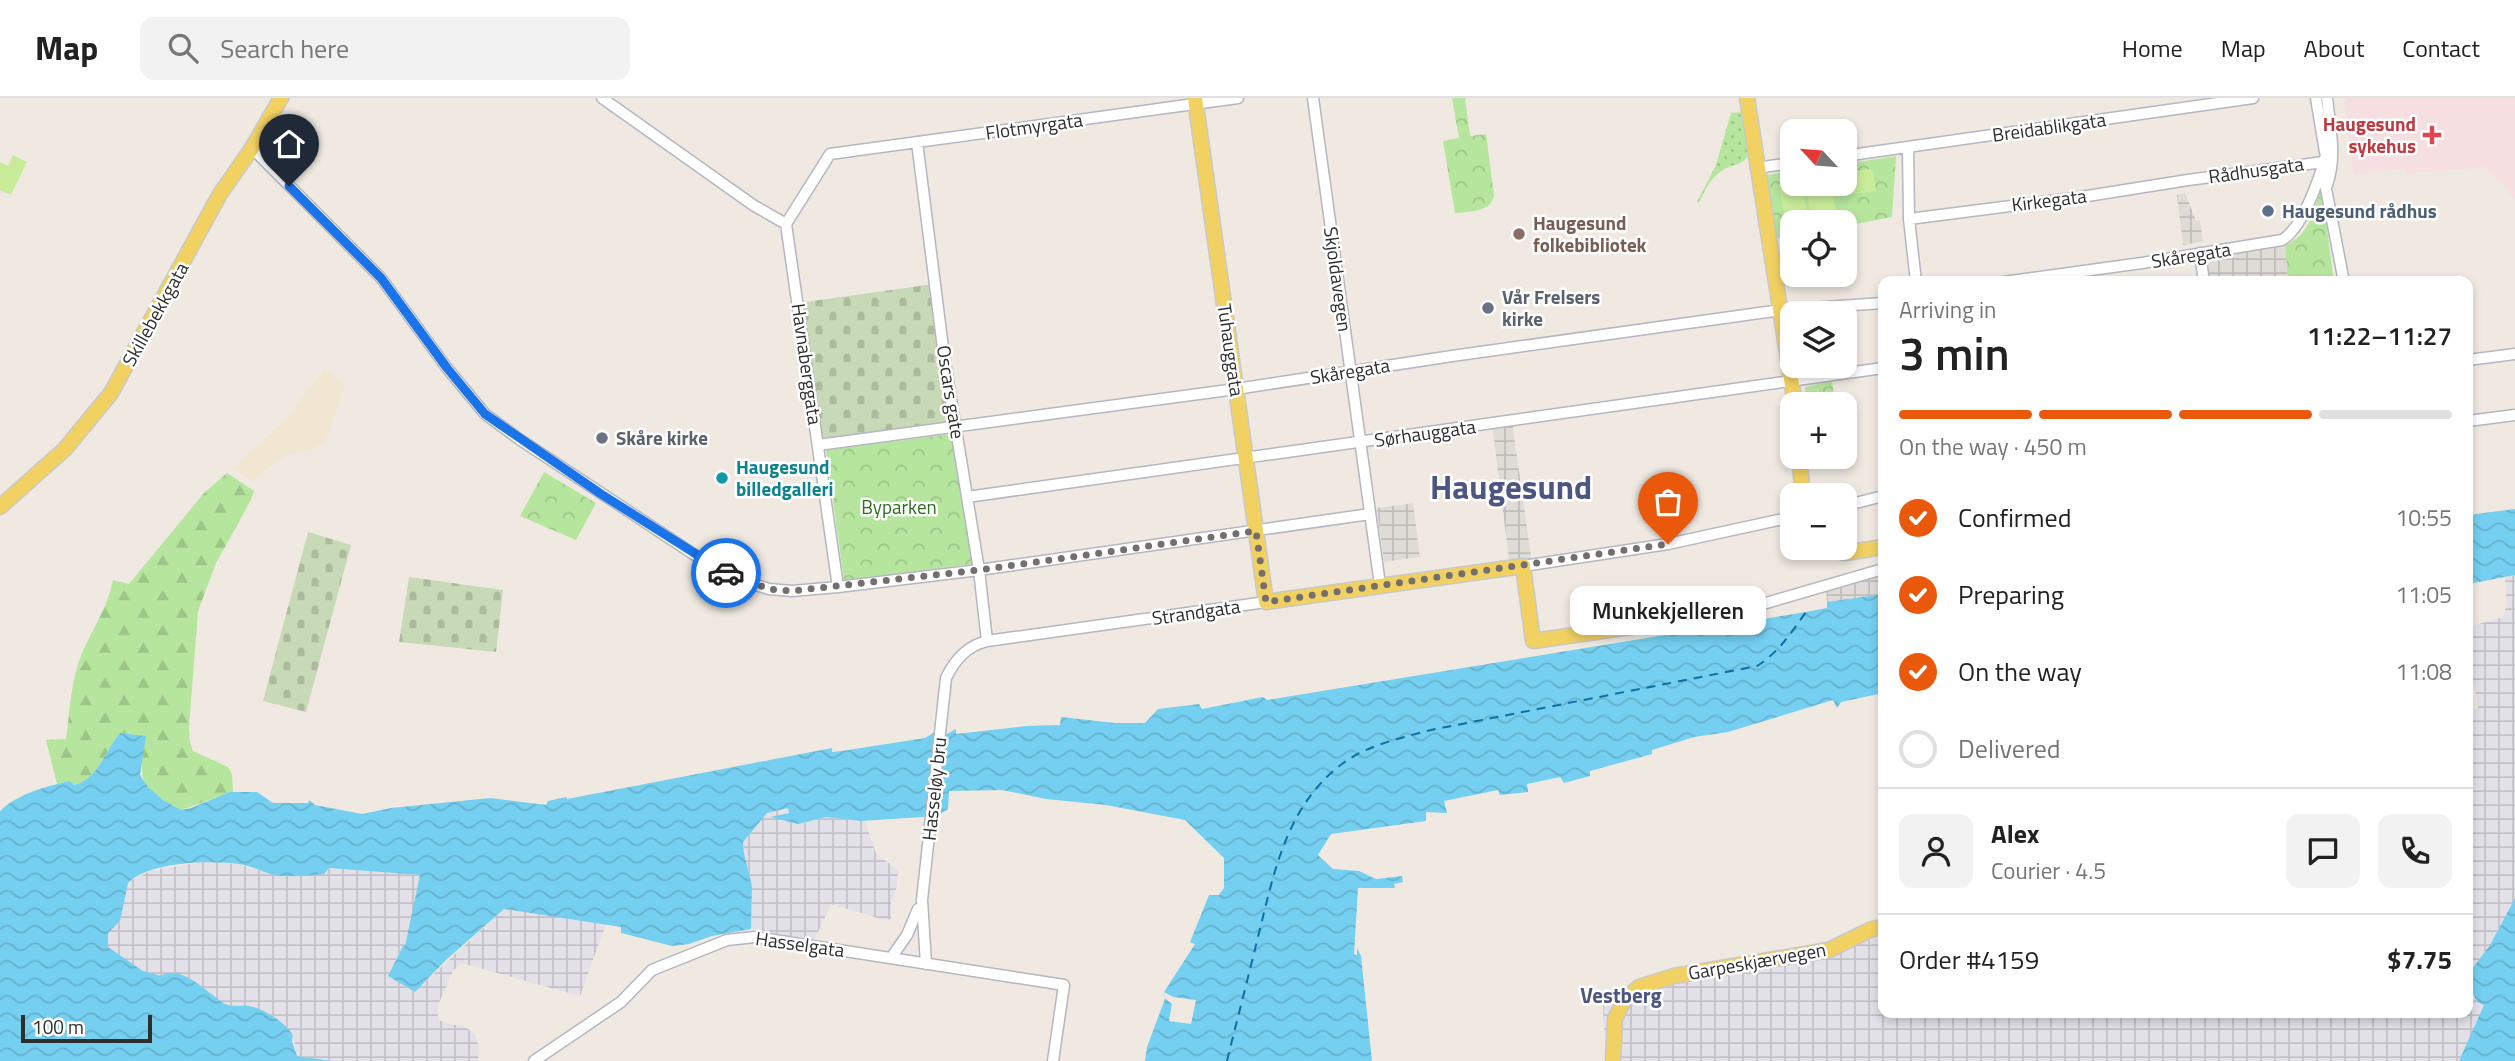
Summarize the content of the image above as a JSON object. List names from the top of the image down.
{
  "streets": {
    "main road": [
      "Skillebekkgata",
      "Tuhauggata",
      "Strandgata",
      "Garpeskjærvegen"
    ],
    "street": [
      "Flotmyrgata",
      "Breidablikgata",
      "Rådhusgata",
      "Kirkegata",
      "Skåregata",
      "Skjoldavegen",
      "Havnaberggata",
      "Oscars gate",
      "Sørhauggata",
      "Hasseløy bru",
      "Hasselgata"
    ]
  },
  "crossings": [
    ["Flotmyrgata", "Tuhauggata"],
    ["Flotmyrgata", "Havnaberggata"],
    ["Flotmyrgata", "Oscars gate"],
    ["Rådhusgata", "Kirkegata"],
    ["Rådhusgata", "Skåregata"],
    ["Skåregata", "Skjoldavegen"],
    ["Skåregata", "Tuhauggata"],
    ["Skåregata", "Havnaberggata"],
    ["Skåregata", "Oscars gate"],
    ["Skjoldavegen", "Sørhauggata"],
    ["Skjoldavegen", "Strandgata"],
    ["Tuhauggata", "Sørhauggata"],
    ["Tuhauggata", "Strandgata"],
    ["Oscars gate", "Sørhauggata"],
    ["Oscars gate", "Strandgata"],
    ["Strandgata", "Hasseløy bru"]
  ],
  "districts": ["Haugesund", "Vestberg"],
  "parks": ["Byparken"],
  "places": {
    "health": ["Haugesund sykehus"],
    "other": [
      "Haugesund rådhus",
      "Haugesund folkebibliotek",
      "Vår Frelsers kirke",
      "Skåre kirke",
      "Haugesund billedgalleri",
      "Munkekjelleren"
    ]
  },
  "scale_bar": "100 m",
  "north": "top left",
  "page": {
    "header": "Map",
    "search": "Search here",
    "nav": [
      "Home",
      "Map",
      "About",
      "Contact"
    ],
    "map_buttons": ["+", "−"],
    "heading": ["3 min", "Arriving in", "11:22–11:27"],
    "panel": [
      "Alex",
      "Courier · 4.5",
      "Order #4159",
      "$7.75"
    ],
    "bar": "On the way · 450 m",
    "list": [
      ["Confirmed", "10:55"],
      ["Preparing", "11:05"],
      ["On the way", "11:08"],
      "Delivered"
    ],
    "bubble": "Munkekjelleren",
    "scale": "100 m"
  }
}
